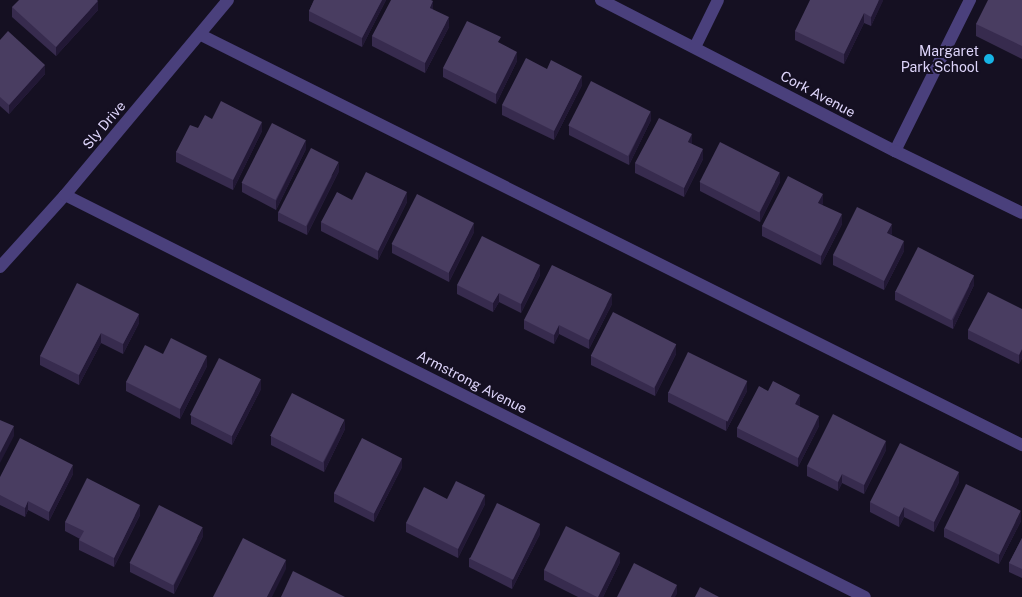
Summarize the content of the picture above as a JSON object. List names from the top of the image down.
{
  "streets": {
    "street": ["Cork Avenue", "Sly Drive", "Armstrong Avenue"]
  },
  "crossings": [
    ["Sly Drive", "Armstrong Avenue"]
  ],
  "places": ["Margaret Park School"]
}
